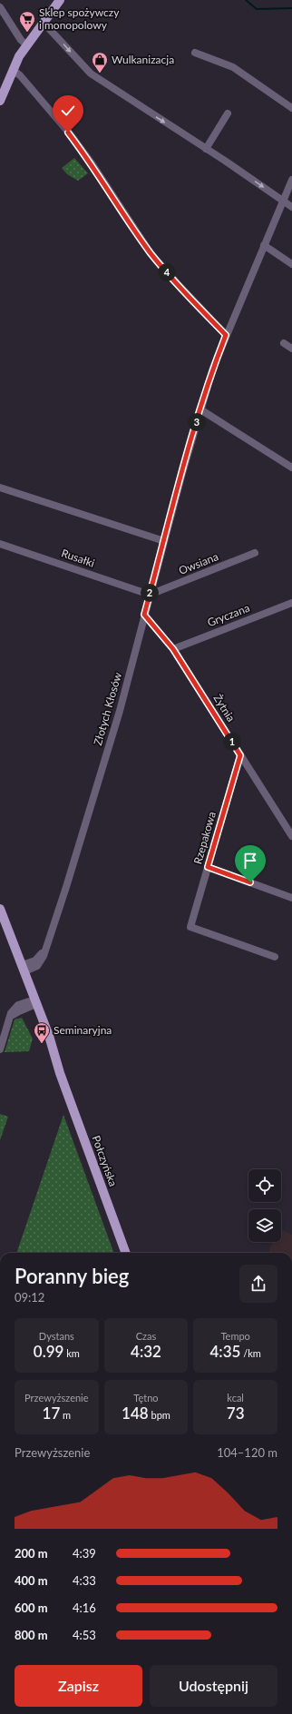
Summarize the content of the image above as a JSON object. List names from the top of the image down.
{
  "streets": {
    "main road": ["Połczyńska"],
    "street": [
      "Rusałki",
      "Owsiana",
      "Gryczana",
      "Żytnia",
      "Złotych Kłosów",
      "Rzepakowa"
    ]
  },
  "crossings": [
    ["Rusałki", "Owsiana"],
    ["Rusałki", "Złotych Kłosów"],
    ["Owsiana", "Złotych Kłosów"],
    ["Gryczana", "Żytnia"],
    ["Żytnia", "Złotych Kłosów"],
    ["Żytnia", "Rzepakowa"],
    ["Złotych Kłosów", "Połczyńska"]
  ],
  "places": {
    "supermarket": ["Sklep spożywczy i monopolowy"],
    "shop": ["Wulkanizacja"],
    "bus stop": ["Seminaryjna"]
  },
  "page": {
    "pins": [
      "4",
      "3",
      "2",
      "1"
    ],
    "heading": ["Poranny bieg", "09:12"],
    "stats": [
      ["Dystans", "0.99 km"],
      ["Czas", "4:32"],
      ["Tempo", "4:35 /km"],
      ["Przewyższenie", "17 m"],
      ["Tętno", "148 bpm"],
      ["kcal", "73"]
    ],
    "chart": ["Przewyższenie", "104–120 m"],
    "list": [
      {
        "name": "200 m",
        "note": "4:39"
      },
      {
        "name": "400 m",
        "note": "4:33"
      },
      {
        "name": "600 m",
        "note": "4:16"
      },
      {
        "name": "800 m",
        "note": "4:53"
      }
    ],
    "buttons": ["Zapisz", "Udostępnij"]
  }
}
